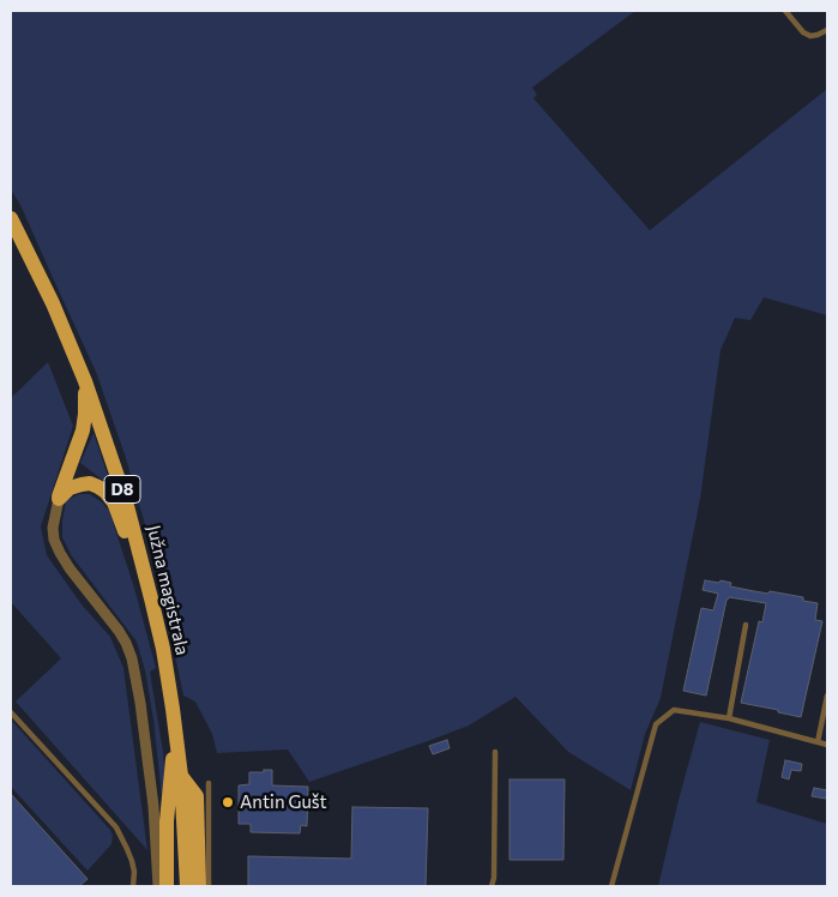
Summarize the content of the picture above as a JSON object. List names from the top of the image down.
{
  "streets": {
    "main road": ["D8", "Južna magistrala"]
  },
  "places": ["Antin Gušt"]
}
